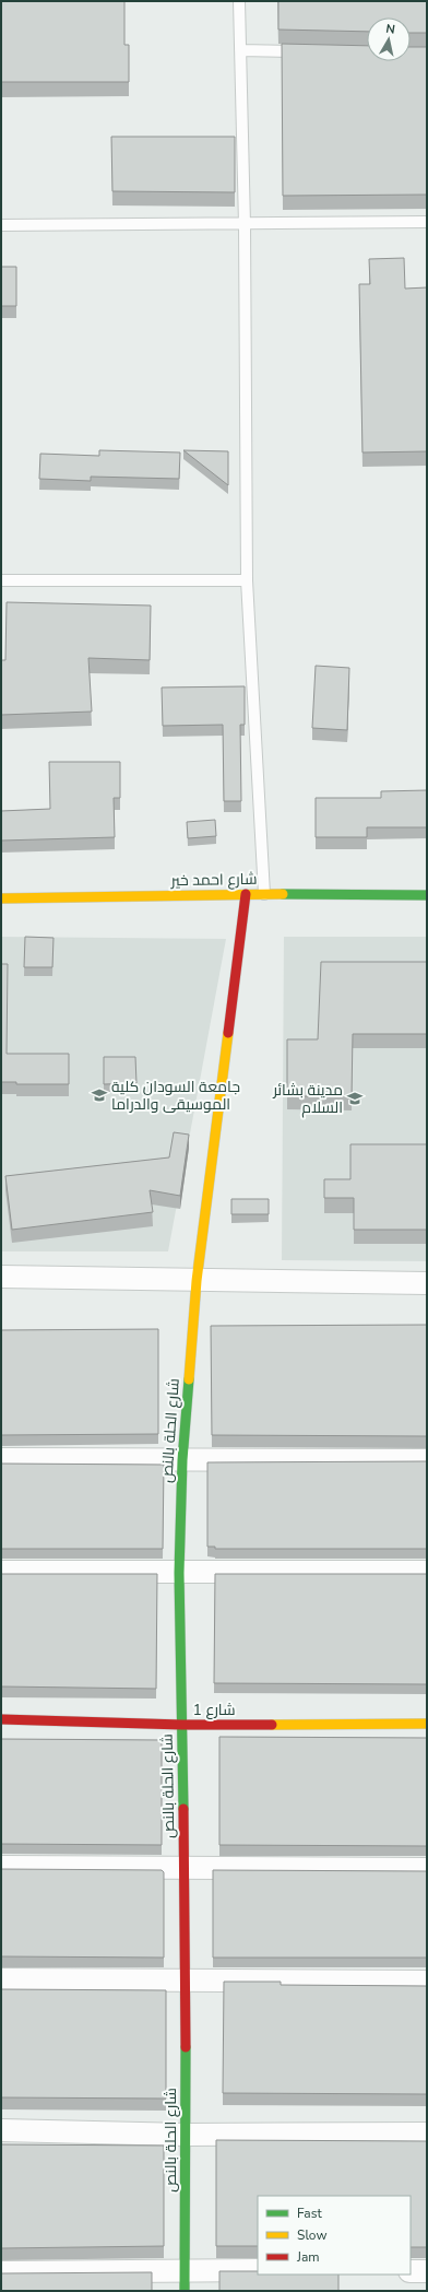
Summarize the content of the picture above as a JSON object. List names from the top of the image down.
{
  "streets": {
    "street": ["شارع احمد خير", "شارع الحلة بالنص", "شارع 1"]
  },
  "crossings": [
    ["شارع احمد خير", "شارع الحلة بالنص"],
    ["شارع الحلة بالنص", "شارع 1"]
  ],
  "places": {
    "school or university": ["جامعة السودان كلية الموسيقى والدراما", "مدينة بشائر السلام"]
  },
  "legend": ["Fast", "Slow", "Jam"],
  "north": "top"
}
